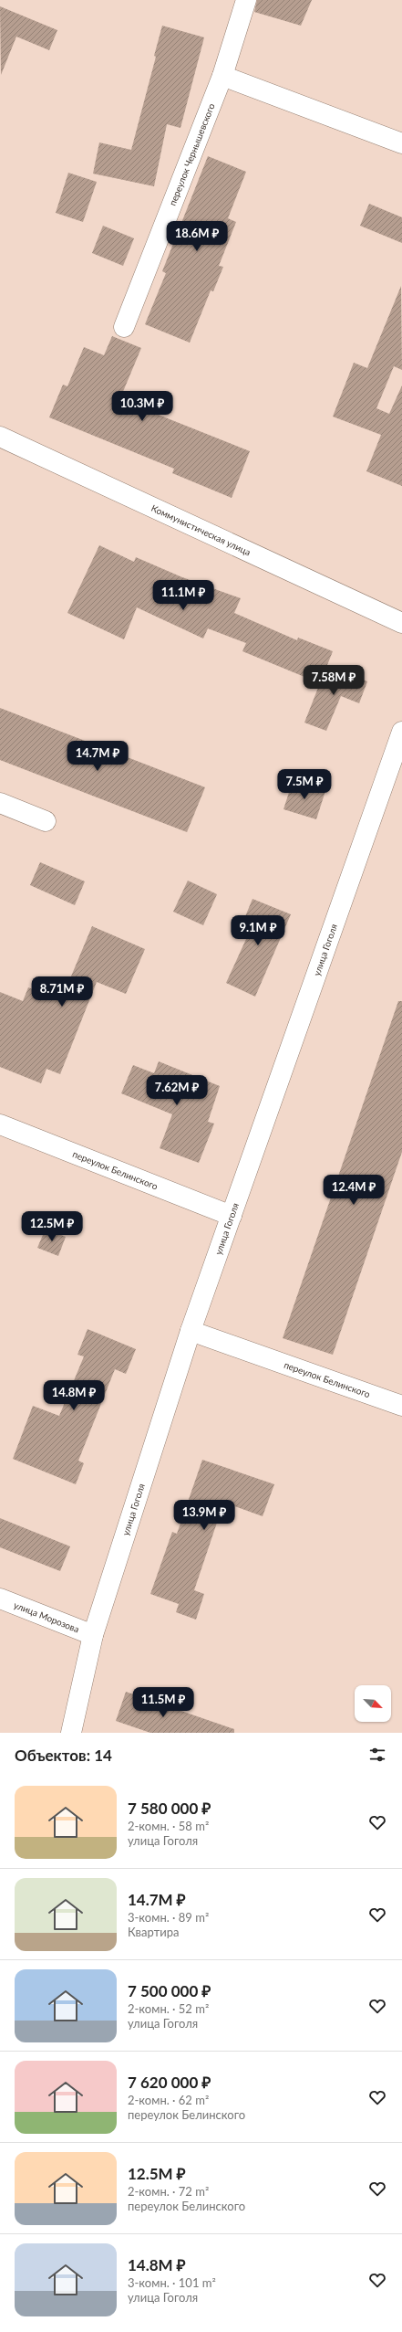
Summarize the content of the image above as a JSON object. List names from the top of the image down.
{
  "streets": {
    "street": [
      "переулок Чернышевского",
      "Коммунистическая улица",
      "улица Гоголя",
      "переулок Белинского",
      "улица Морозова"
    ]
  },
  "crossings": [
    ["улица Гоголя", "переулок Белинского"],
    ["улица Гоголя", "улица Морозова"]
  ],
  "north": "bottom right",
  "page": {
    "price": [
      "18.6M ₽",
      "10.3M ₽",
      "11.1M ₽",
      "7.58M ₽",
      "14.7M ₽",
      "7.5M ₽",
      "9.1M ₽",
      "8.71M ₽",
      "7.62M ₽",
      "12.4M ₽",
      "12.5M ₽",
      "14.8M ₽",
      "13.9M ₽",
      "11.5M ₽"
    ],
    "heading": "Объектов: 14",
    "list": [
      {
        "name": "7 580 000 ₽",
        "note": "2-комн. · 58 m² · улица Гоголя"
      },
      {
        "name": "14.7M ₽",
        "note": "3-комн. · 89 m² · Квартира"
      },
      {
        "name": "7 500 000 ₽",
        "note": "2-комн. · 52 m² · улица Гоголя"
      },
      {
        "name": "7 620 000 ₽",
        "note": "2-комн. · 62 m² · переулок Белинского"
      },
      {
        "name": "12.5M ₽",
        "note": "2-комн. · 72 m² · переулок Белинского"
      },
      {
        "name": "14.8M ₽",
        "note": "3-комн. · 101 m² · улица Гоголя"
      }
    ]
  }
}
